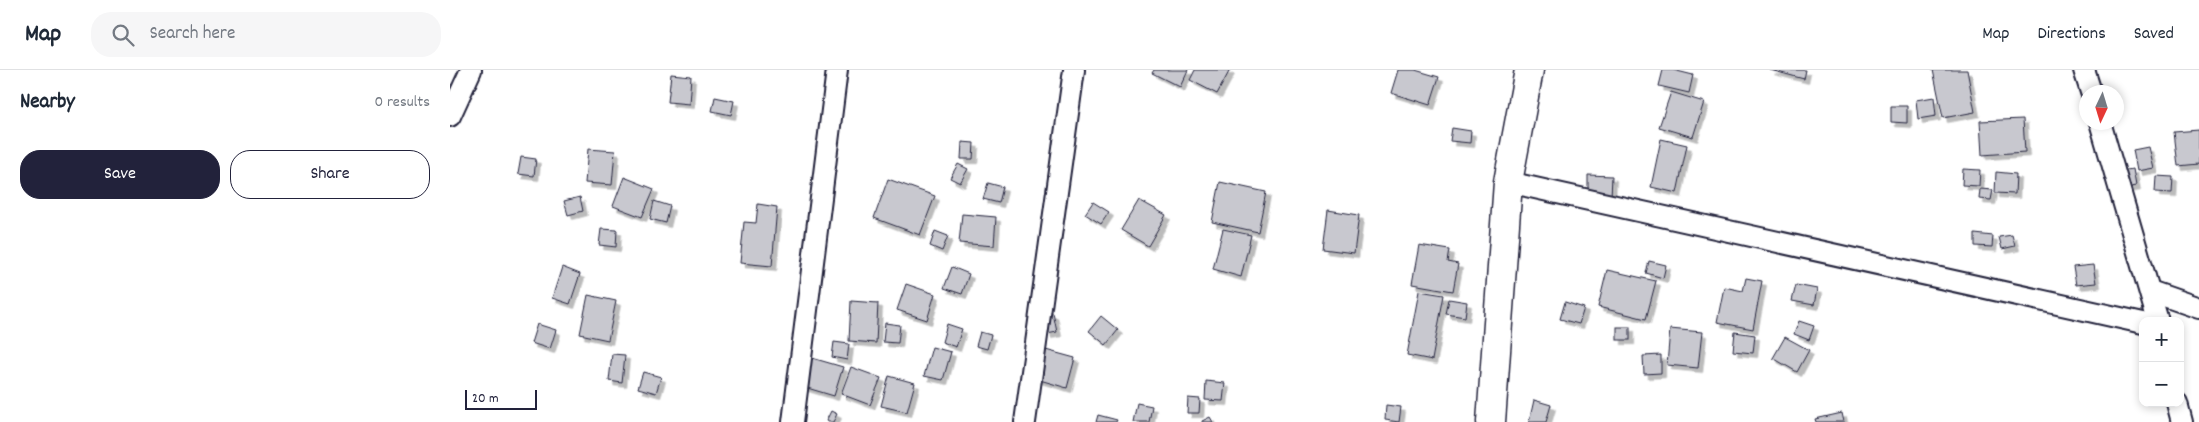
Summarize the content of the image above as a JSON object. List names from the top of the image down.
{
  "scale_bar": "20 m",
  "north": "bottom",
  "page": {
    "header": "Map",
    "search": "Search here",
    "nav": ["Map", "Directions", "Saved"],
    "heading": ["Nearby", "0 results"],
    "buttons": ["Save", "Share"],
    "map_buttons": ["+", "−"],
    "scale": "20 m"
  }
}
